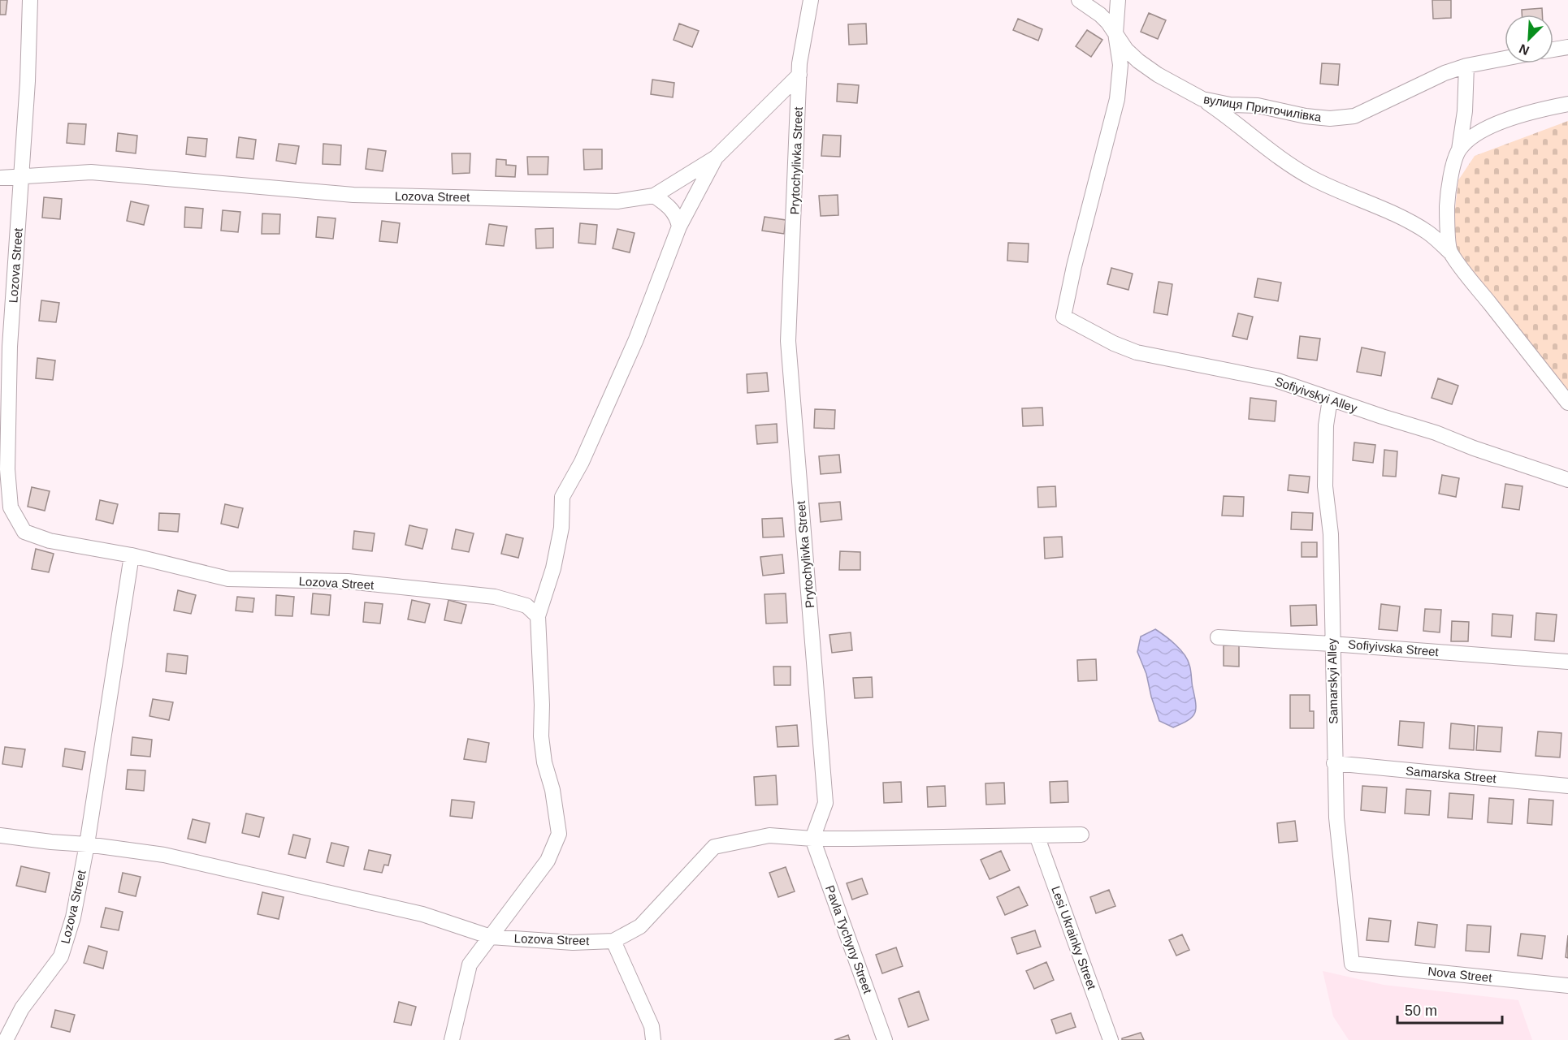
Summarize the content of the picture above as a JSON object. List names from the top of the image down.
{
  "streets": {
    "street": [
      "вулиця Приточилівка",
      "Prytochylivka Street",
      "Lozova Street",
      "Sofiyivskyi Alley",
      "Sofiyivska Street",
      "Samarskyi Alley",
      "Samarska Street",
      "Lesi Ukrainky Street",
      "Pavla Tychyny Street",
      "Nova Street"
    ]
  },
  "crossings": [
    ["вулиця Приточилівка", "Sofiyivskyi Alley"],
    ["Prytochylivka Street", "Lozova Street"],
    ["Prytochylivka Street", "Pavla Tychyny Street"],
    ["Sofiyivskyi Alley", "Samarskyi Alley"],
    ["Sofiyivska Street", "Samarskyi Alley"],
    ["Samarskyi Alley", "Samarska Street"],
    ["Samarskyi Alley", "Nova Street"]
  ],
  "scale_bar": "50 m",
  "north": "bottom left"
}
